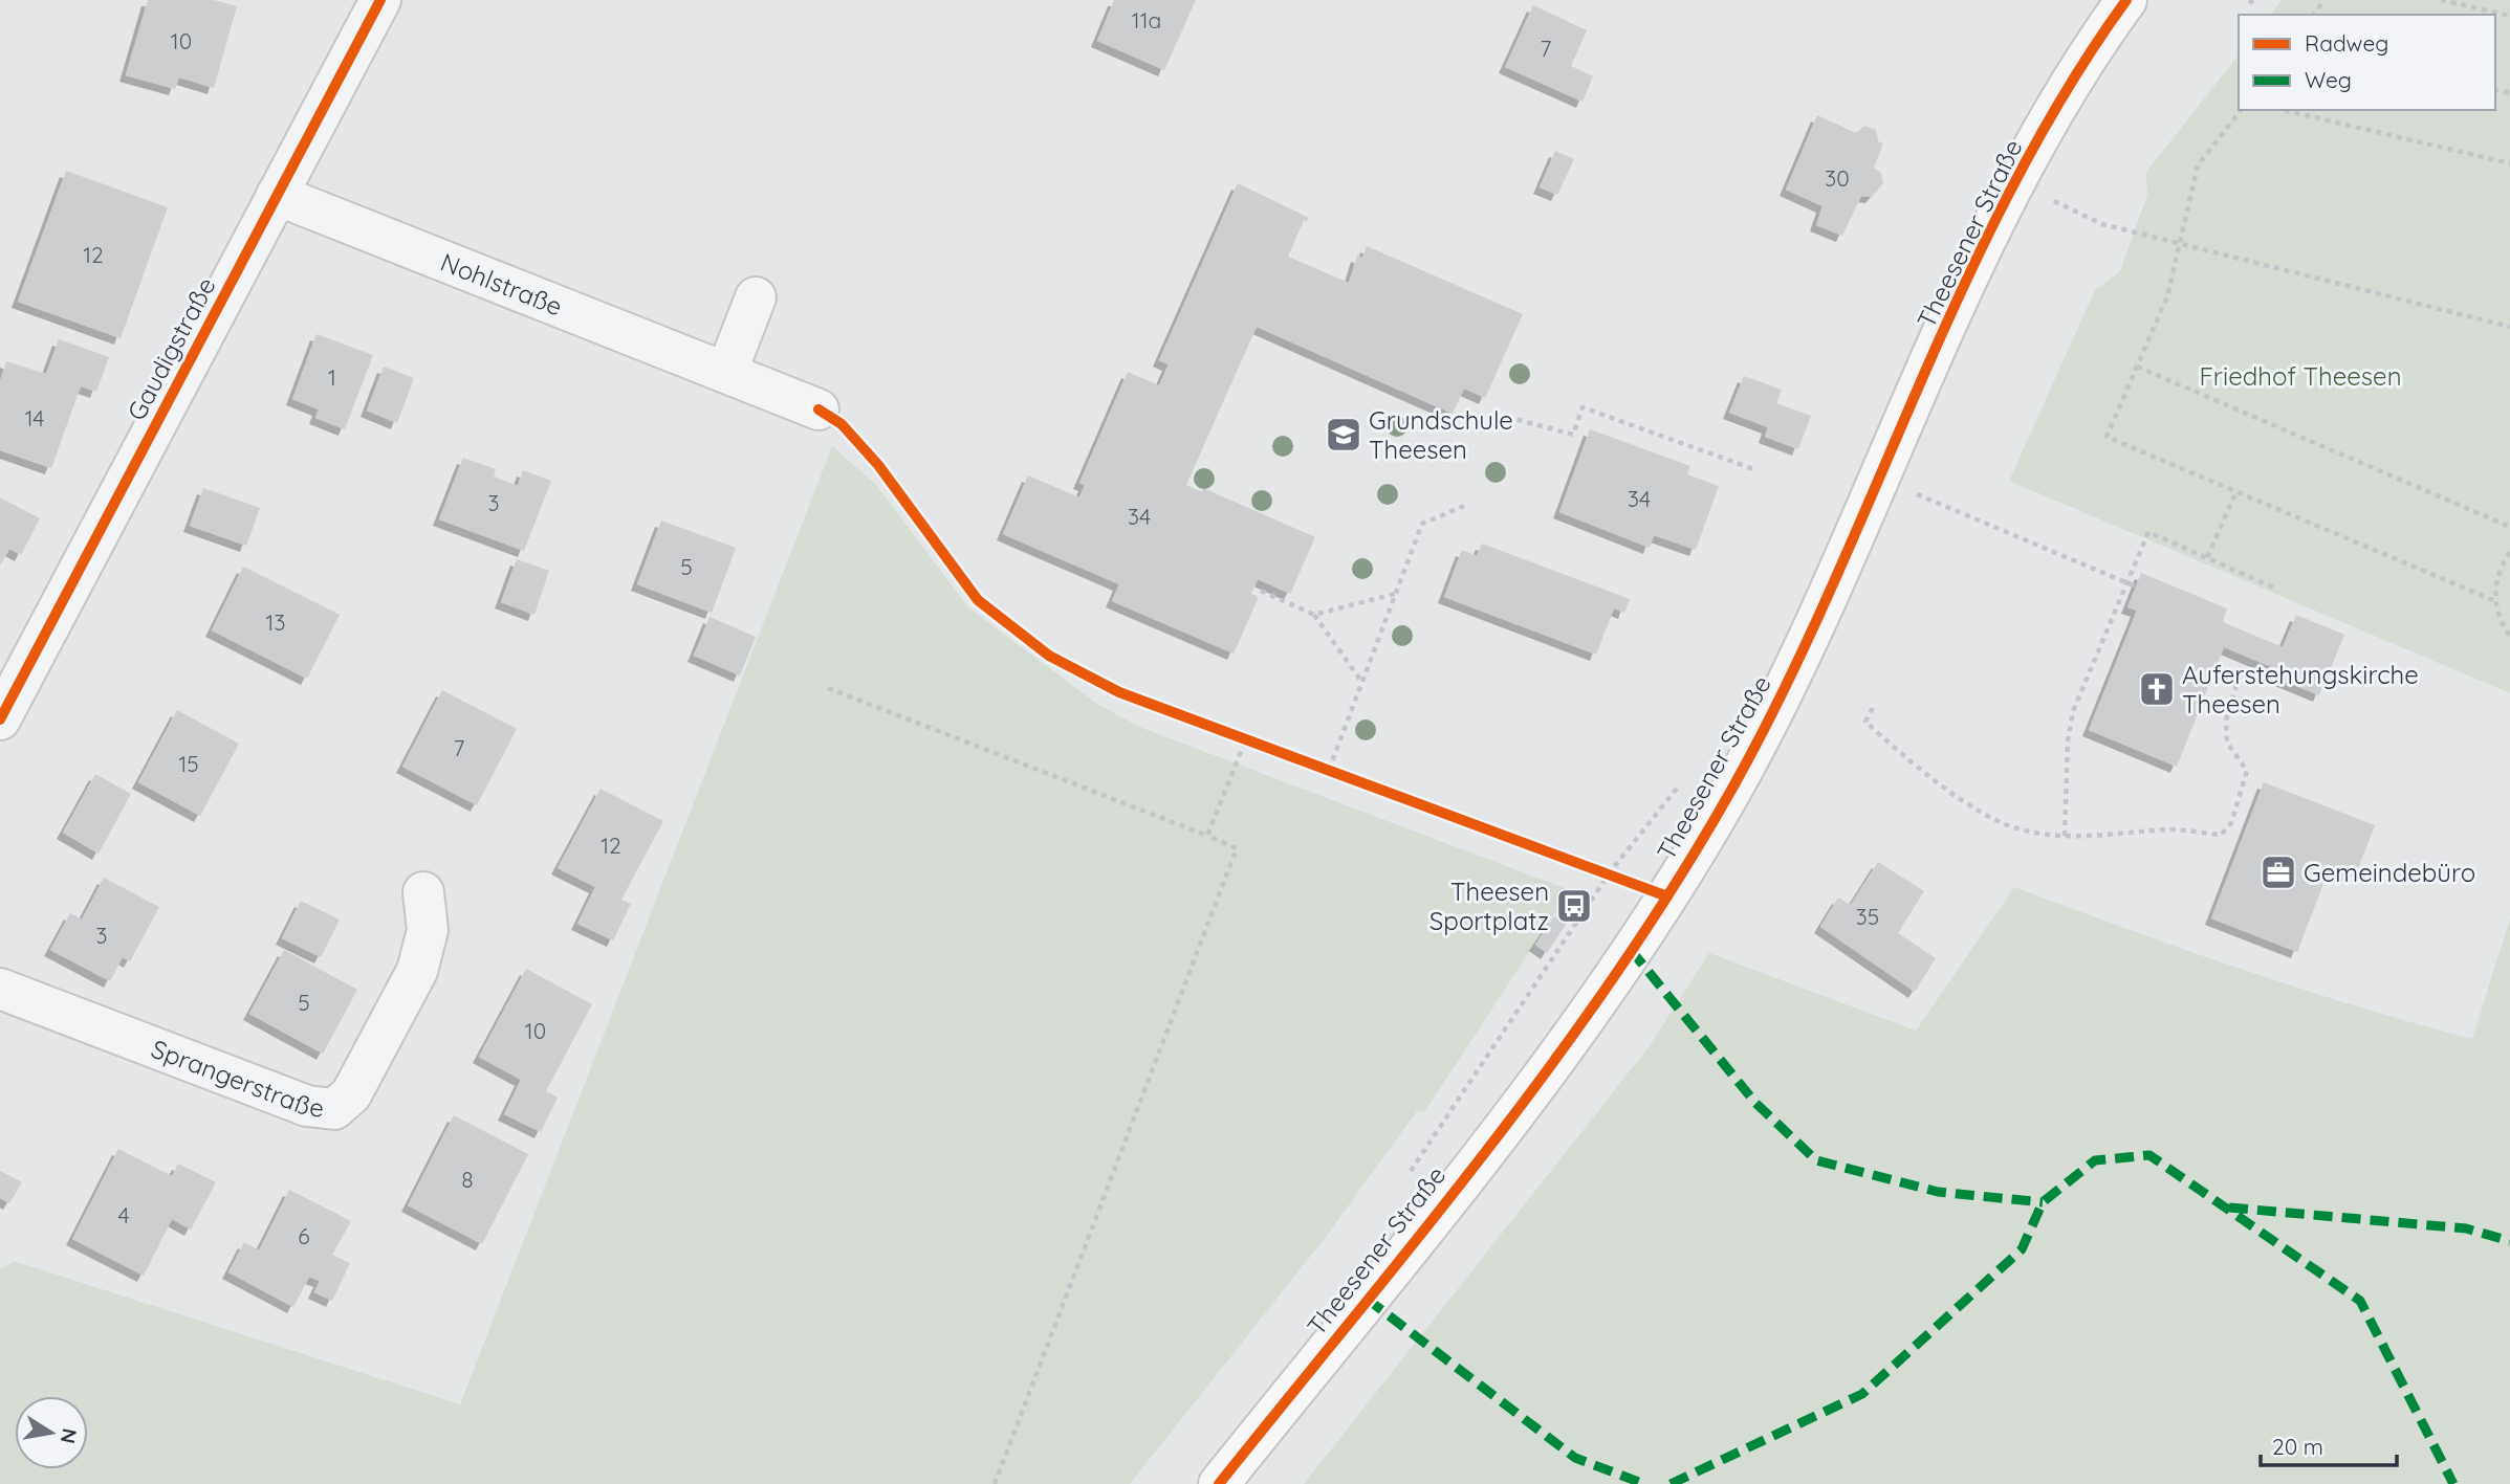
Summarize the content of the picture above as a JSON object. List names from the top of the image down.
{
  "streets": {
    "street": [
      "Theesener Straße",
      "Nohlstraße",
      "Gaudigstraße",
      "Sprangerstraße"
    ]
  },
  "crossings": [
    ["Nohlstraße", "Gaudigstraße"]
  ],
  "parks": ["Friedhof Theesen"],
  "places": {
    "school or university": ["Grundschule Theesen"],
    "church": ["Auferstehungskirche Theesen"],
    "office": ["Gemeindebüro"],
    "bus stop": ["Theesen Sportplatz"]
  },
  "house_numbers": [
    "11a",
    "10",
    "7",
    "30",
    "12",
    "1",
    "14",
    "34",
    "3",
    "34",
    "5",
    "13",
    "7",
    "15",
    "12",
    "35",
    "3",
    "5",
    "10",
    "8",
    "4",
    "6"
  ],
  "legend": ["Radweg", "Weg"],
  "scale_bar": "20 m",
  "north": "right"
}
